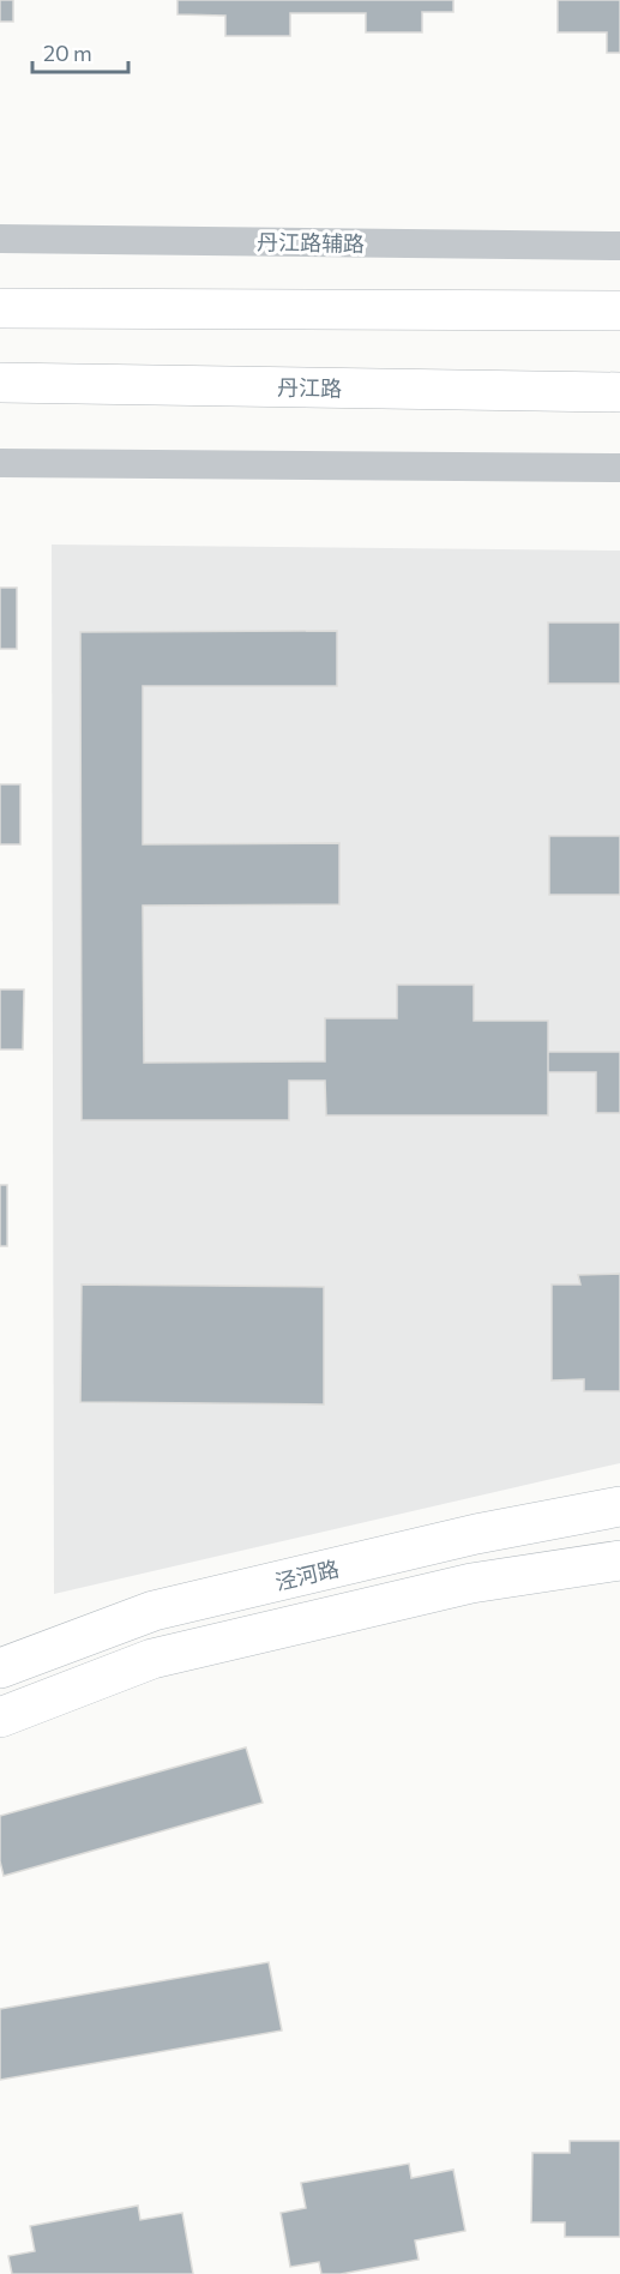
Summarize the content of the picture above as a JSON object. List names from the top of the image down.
{
  "streets": {
    "main road": ["丹江路", "泾河路"],
    "street": ["丹江路辅路"]
  },
  "scale_bar": "20 m"
}
